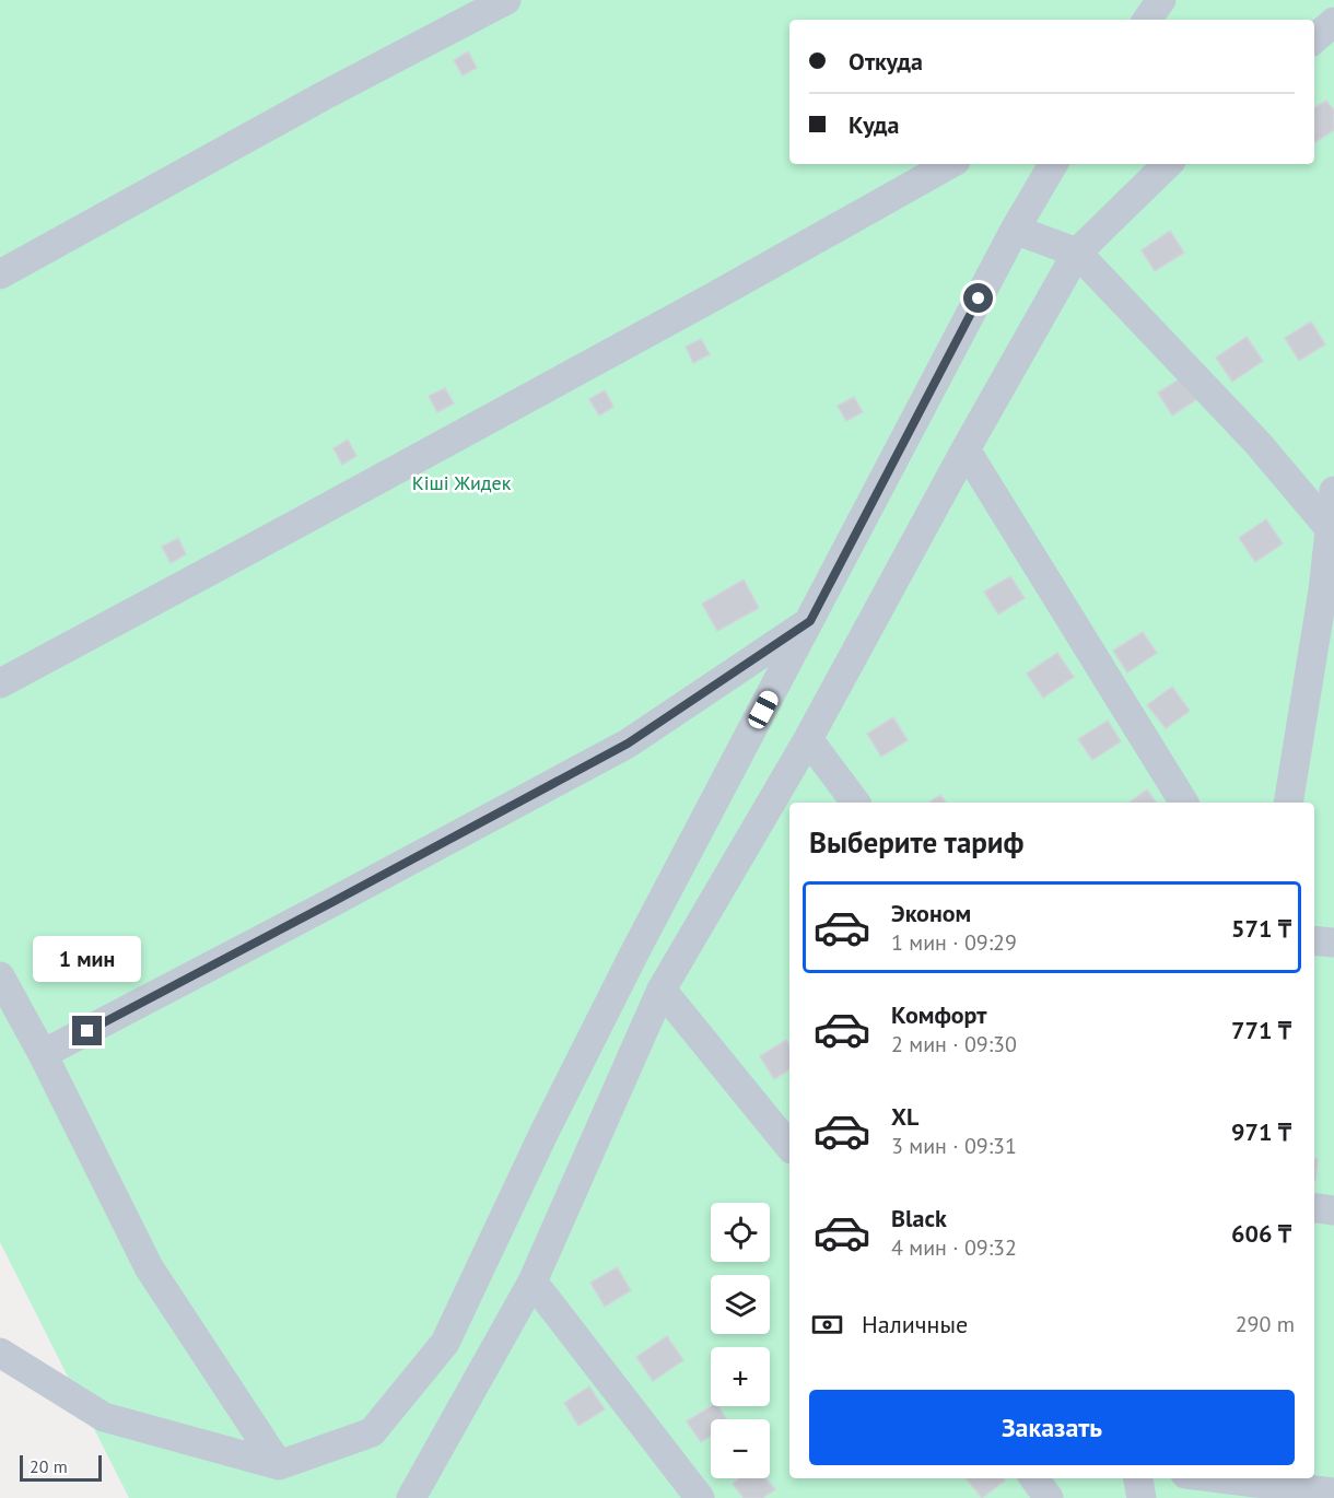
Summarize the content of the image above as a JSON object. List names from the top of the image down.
{
  "parks": ["Кіші Жидек"],
  "scale_bar": "20 m",
  "page": {
    "banner": ["Откуда", "Куда"],
    "heading": "Выберите тариф",
    "list": [
      {
        "name": "Эконом",
        "note": "1 мин · 09:29",
        "value": "571 ₸"
      },
      {
        "name": "Комфорт",
        "note": "2 мин · 09:30",
        "value": "771 ₸"
      },
      {
        "name": "XL",
        "note": "3 мин · 09:31",
        "value": "971 ₸"
      },
      {
        "name": "Black",
        "note": "4 мин · 09:32",
        "value": "606 ₸"
      }
    ],
    "bubble": "1 мин",
    "map_buttons": ["+", "−"],
    "pay": ["Наличные", "290 m"],
    "buttons": "Заказать",
    "scale": "20 m"
  }
}
